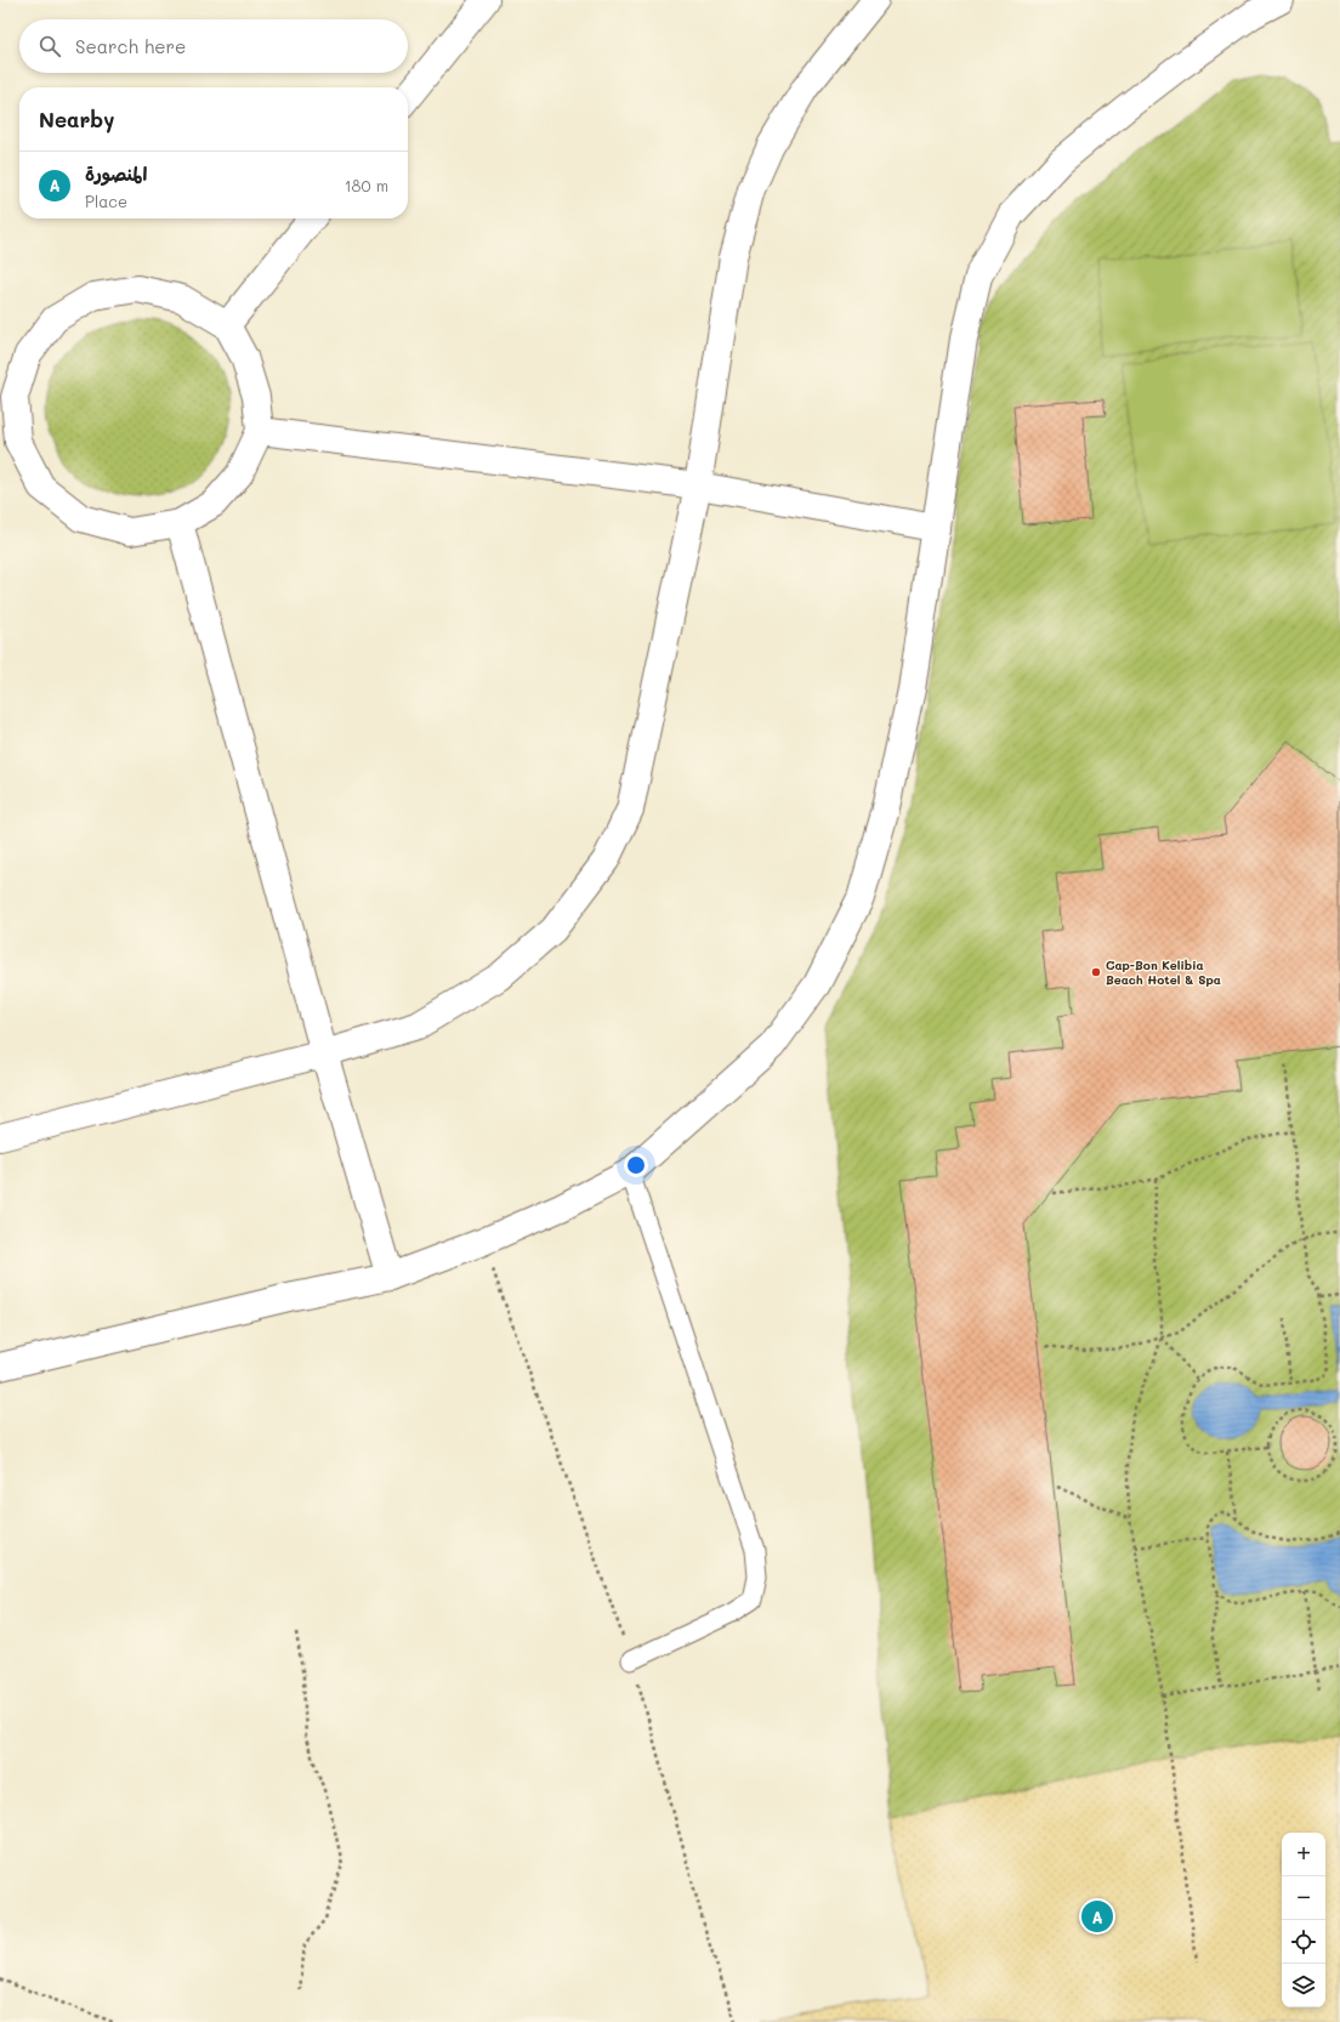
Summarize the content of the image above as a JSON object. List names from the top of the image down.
{
  "places": ["Cap-Bon Kelibia Beach Hotel & Spa"],
  "page": {
    "search": "Search here",
    "heading": "Nearby",
    "list": [
      {
        "mark": "A",
        "name": "المنصورة",
        "note": "Place",
        "value": "180 m"
      }
    ],
    "map_buttons": ["+", "−"],
    "pins": "A"
  }
}
